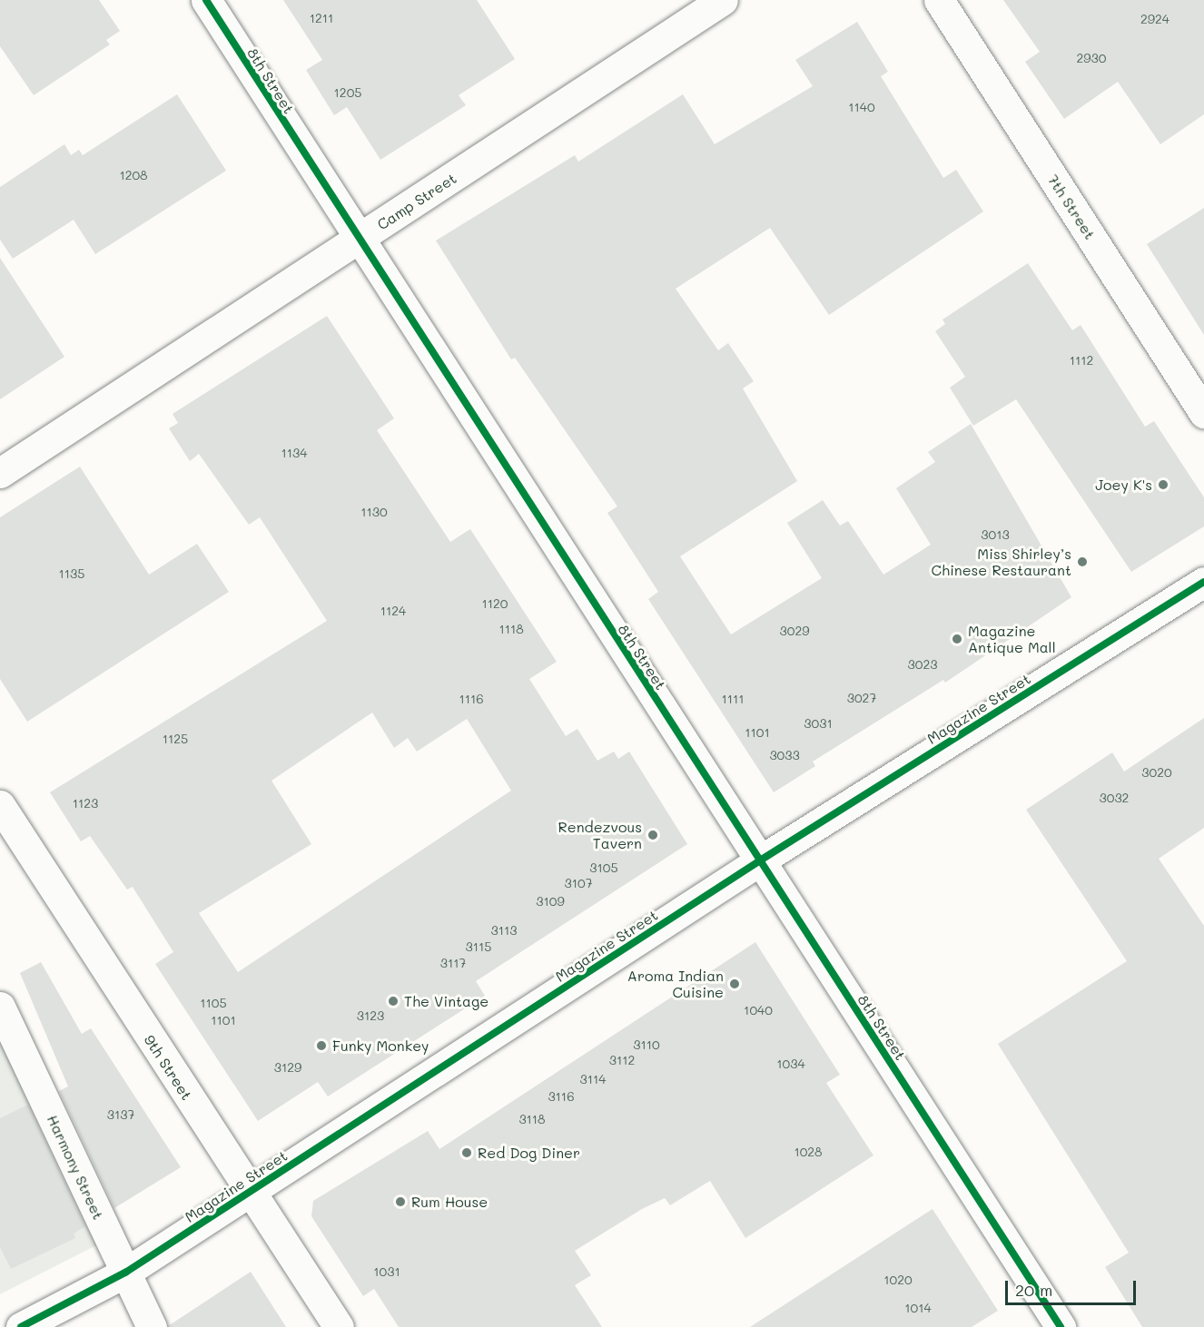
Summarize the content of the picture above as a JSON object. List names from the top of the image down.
{
  "streets": {
    "street": [
      "8th Street",
      "Camp Street",
      "7th Street",
      "Magazine Street",
      "9th Street",
      "Harmony Street"
    ]
  },
  "crossings": [
    ["8th Street", "Camp Street"],
    ["8th Street", "Magazine Street"],
    ["Magazine Street", "9th Street"],
    ["Magazine Street", "Harmony Street"]
  ],
  "places": [
    "Joey K's",
    "Miss Shirley’s Chinese Restaurant",
    "Magazine Antique Mall",
    "Rendezvous Tavern",
    "Aroma Indian Cuisine",
    "The Vintage",
    "Funky Monkey",
    "Red Dog Diner",
    "Rum House"
  ],
  "house_numbers": [
    "1211",
    "2924",
    "2930",
    "1205",
    "1140",
    "1208",
    "1112",
    "1134",
    "1130",
    "3013",
    "1135",
    "1120",
    "1124",
    "1118",
    "3029",
    "3023",
    "3027",
    "1116",
    "1111",
    "3031",
    "1101",
    "1125",
    "3033",
    "3020",
    "3032",
    "1123",
    "3105",
    "3107",
    "3109",
    "3113",
    "3115",
    "3117",
    "1105",
    "1040",
    "3123",
    "1101",
    "3110",
    "3112",
    "1034",
    "3129",
    "3114",
    "3116",
    "3137",
    "3118",
    "1028",
    "1031",
    "1020",
    "1014"
  ],
  "scale_bar": "20 m"
}
